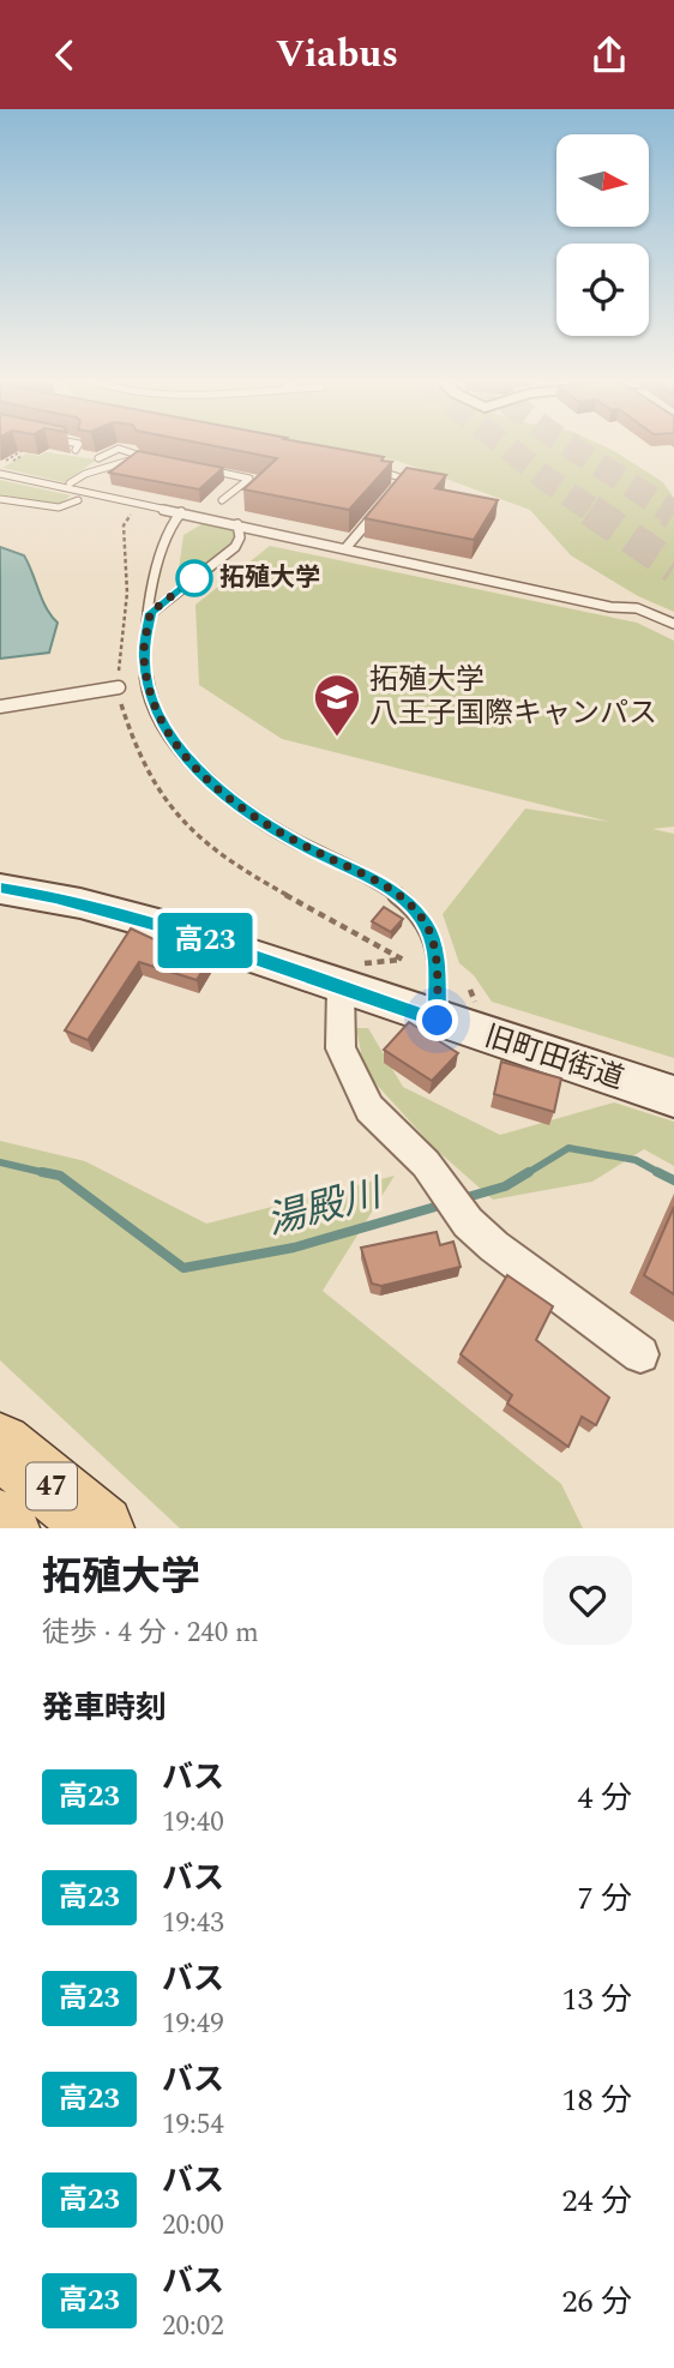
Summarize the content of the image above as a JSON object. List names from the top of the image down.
{
  "streets": {
    "main road": ["47"],
    "street": ["旧町田街道"]
  },
  "water": ["湯殿川"],
  "places": {
    "other": ["拓殖大学"],
    "school or university": ["拓殖大学 八王子国際キャンパス"]
  },
  "lines": ["bus line 高23"],
  "north": "right",
  "page": {
    "header": "Viabus",
    "on_map": "高23",
    "heading": [
      ["拓殖大学", "徒歩 · 4 分 · 240 m"],
      "発車時刻"
    ],
    "list": [
      {
        "mark": "高23",
        "name": "バス",
        "note": "19:40",
        "value": "4 分"
      },
      {
        "mark": "高23",
        "name": "バス",
        "note": "19:43",
        "value": "7 分"
      },
      {
        "mark": "高23",
        "name": "バス",
        "note": "19:49",
        "value": "13 分"
      },
      {
        "mark": "高23",
        "name": "バス",
        "note": "19:54",
        "value": "18 分"
      },
      {
        "mark": "高23",
        "name": "バス",
        "note": "20:00",
        "value": "24 分"
      },
      {
        "mark": "高23",
        "name": "バス",
        "note": "20:02",
        "value": "26 分"
      }
    ]
  }
}
